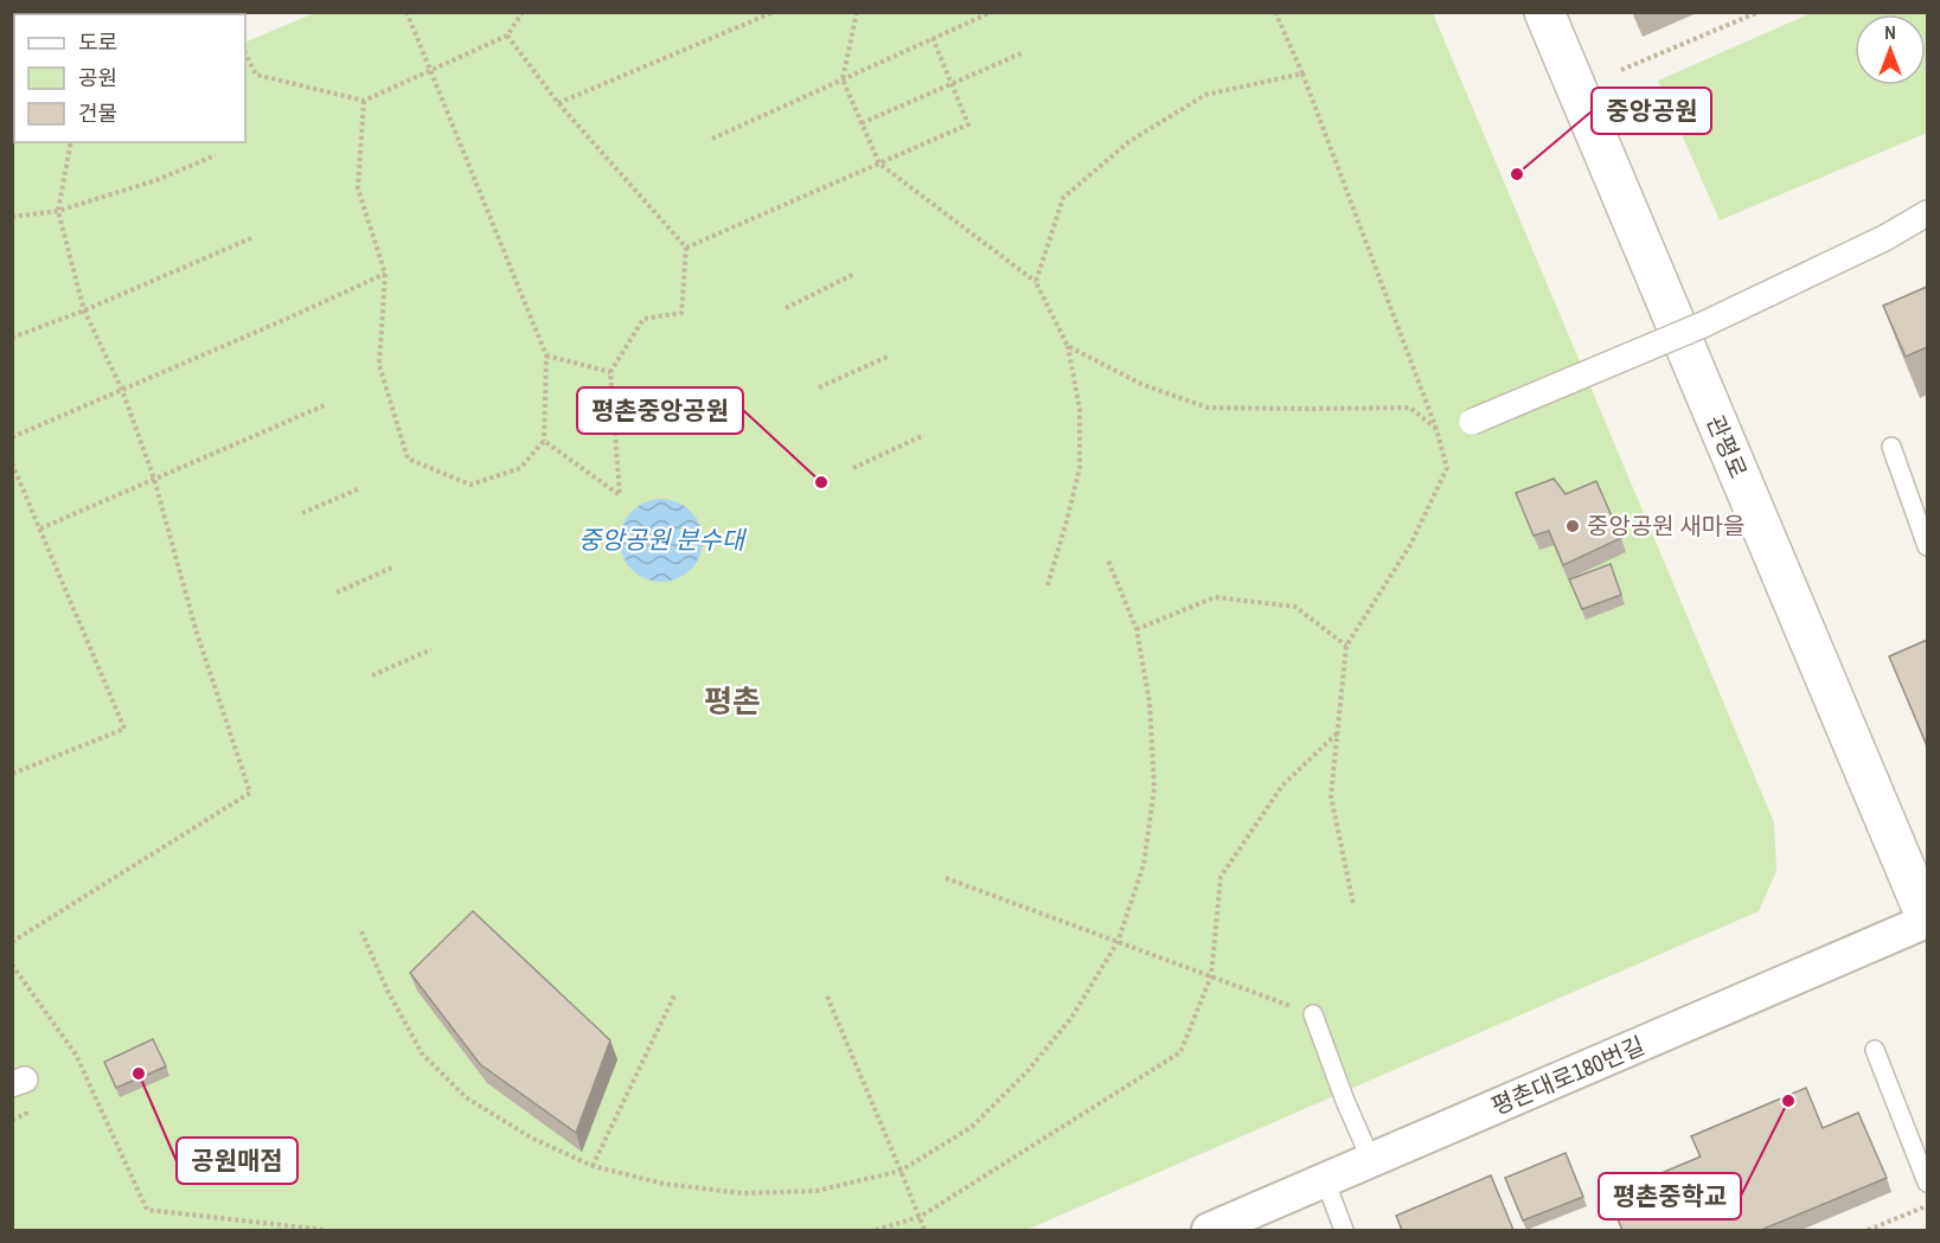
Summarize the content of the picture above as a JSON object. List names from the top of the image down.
{
  "streets": {
    "street": ["관평로", "평촌대로180번길"]
  },
  "crossings": [
    ["관평로", "평촌대로180번길"]
  ],
  "districts": ["평촌"],
  "water": ["중앙공원 분수대"],
  "places": [
    "중앙공원",
    "평촌중앙공원",
    "중앙공원 새마을",
    "공원매점",
    "평촌중학교"
  ],
  "legend": ["도로", "공원", "건물"],
  "north": "top"
}
